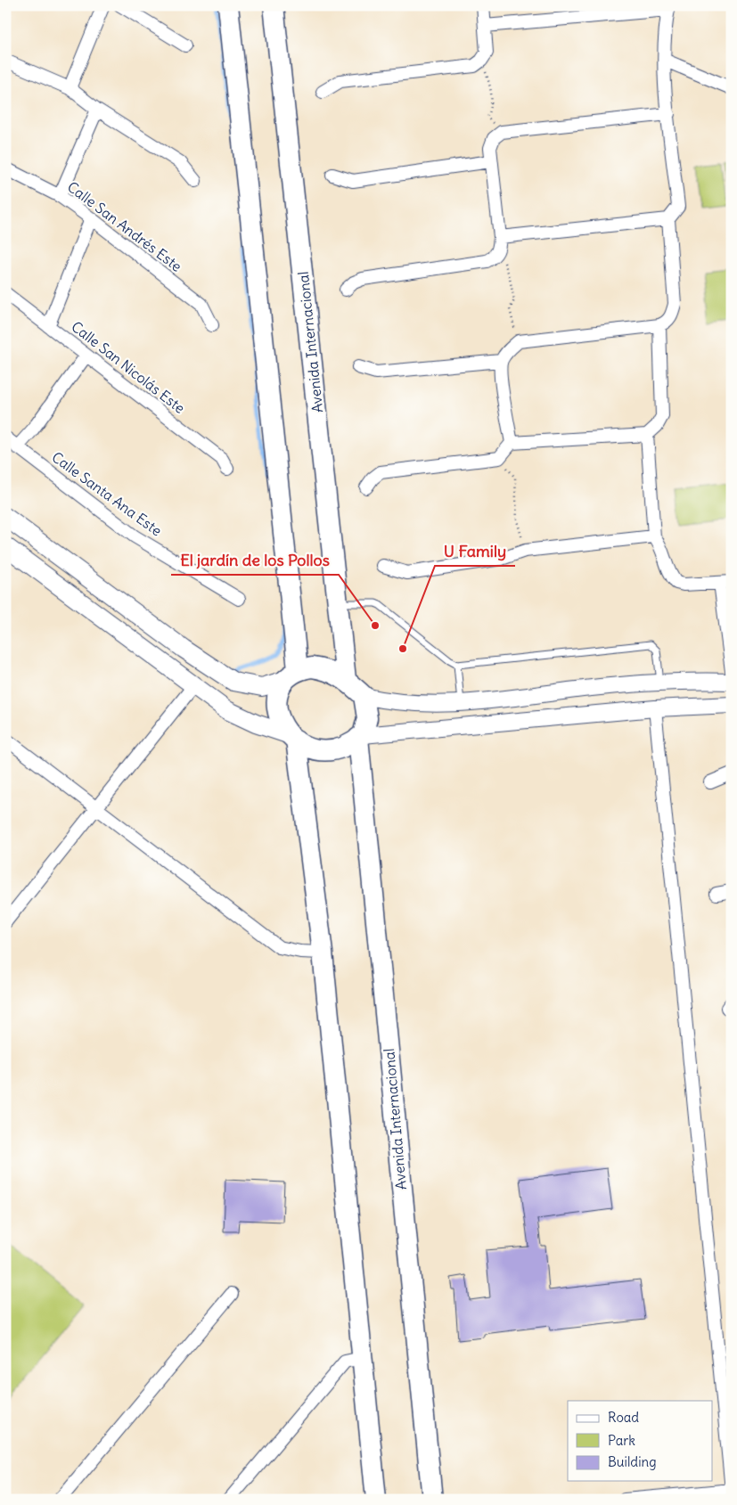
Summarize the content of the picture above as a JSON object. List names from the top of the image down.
{
  "streets": {
    "main road": ["Avenida Internacional"],
    "street": ["Calle San Andrés Este", "Calle San Nicolás Este", "Calle Santa Ana Este"]
  },
  "places": ["El jardín de los Pollos", "U Family"],
  "legend": ["Road", "Park", "Building"]
}
